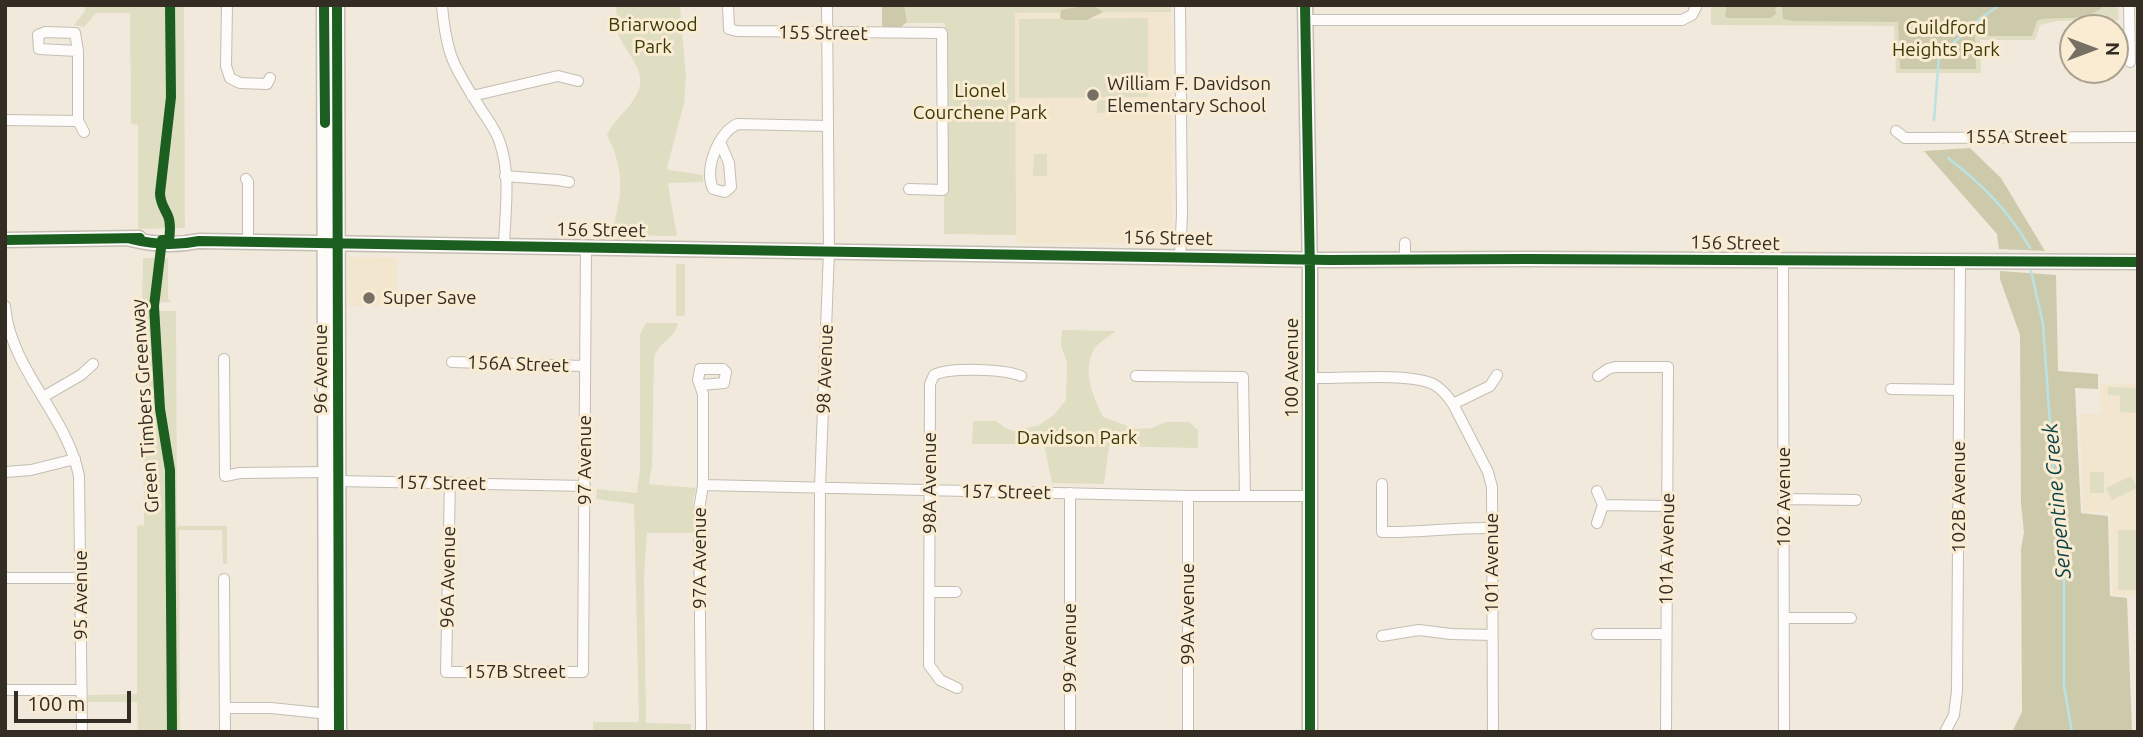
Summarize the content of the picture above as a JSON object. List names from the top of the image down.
{
  "streets": {
    "main road": ["156 Street", "100 Avenue", "96 Avenue"],
    "street": [
      "155 Street",
      "155A Street",
      "156A Street",
      "98 Avenue",
      "97 Avenue",
      "157 Street",
      "98A Avenue",
      "102 Avenue",
      "102B Avenue",
      "101A Avenue",
      "97A Avenue",
      "101 Avenue",
      "96A Avenue",
      "95 Avenue",
      "99A Avenue",
      "99 Avenue",
      "157B Street"
    ],
    "cycle path": ["Green Timbers Greenway"]
  },
  "crossings": [
    ["155 Street", "98 Avenue"],
    ["156 Street", "100 Avenue"],
    ["156 Street", "96 Avenue"],
    ["156 Street", "98 Avenue"],
    ["156 Street", "97 Avenue"],
    ["156 Street", "102 Avenue"],
    ["156 Street", "102B Avenue"],
    ["156A Street", "97 Avenue"],
    ["100 Avenue", "157 Street"],
    ["96 Avenue", "157 Street"],
    ["98 Avenue", "157 Street"],
    ["97 Avenue", "157 Street"],
    ["97 Avenue", "157B Street"],
    ["157 Street", "98A Avenue"],
    ["157 Street", "97A Avenue"],
    ["157 Street", "96A Avenue"],
    ["157 Street", "99A Avenue"],
    ["157 Street", "99 Avenue"],
    ["96A Avenue", "157B Street"]
  ],
  "water": ["Serpentine Creek"],
  "parks": [
    "Briarwood Park",
    "Guildford Heights Park",
    "Lionel Courchene Park",
    "Davidson Park"
  ],
  "places": ["William F. Davidson Elementary School", "Super Save"],
  "scale_bar": "100 m",
  "north": "right"
}
